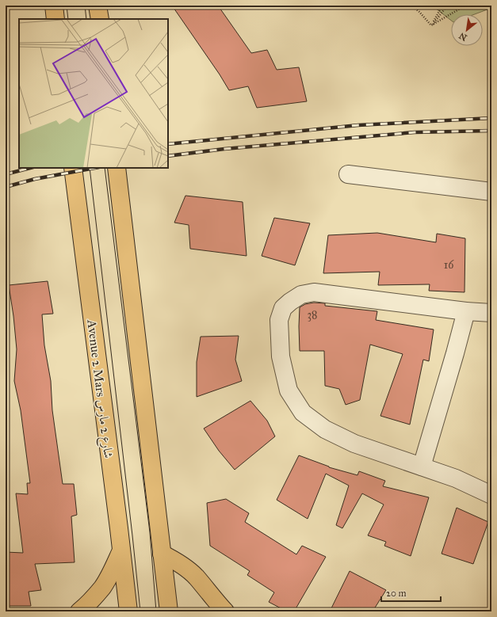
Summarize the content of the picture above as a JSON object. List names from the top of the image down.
{
  "streets": {
    "main road": ["Avenue 2 Mars شارع 2 مارس"]
  },
  "house_numbers": ["16", "38"],
  "scale_bar": "20 m",
  "north": "bottom left"
}
